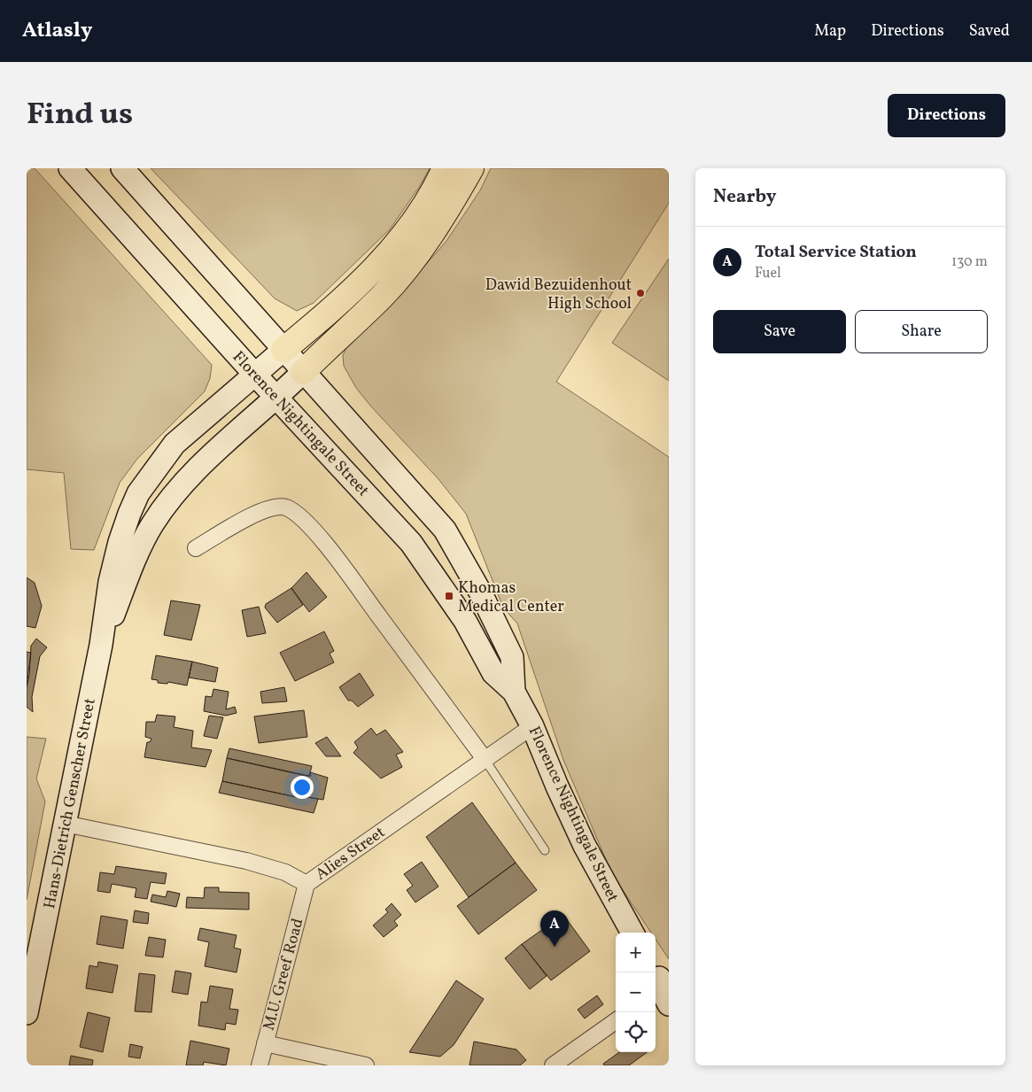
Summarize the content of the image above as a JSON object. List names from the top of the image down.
{
  "streets": {
    "main road": ["Florence Nightingale Street", "Hans-Dietrich Genscher Street"],
    "street": ["Alies Street", "M.U. Greef Road"]
  },
  "crossings": [
    ["Florence Nightingale Street", "Hans-Dietrich Genscher Street"],
    ["Florence Nightingale Street", "Alies Street"],
    ["Hans-Dietrich Genscher Street", "Alies Street"],
    ["Alies Street", "M.U. Greef Road"]
  ],
  "places": {
    "other": ["Dawid Bezuidenhout High School"],
    "transit": ["Khomas Medical Center"]
  },
  "page": {
    "header": "Atlasly",
    "nav": ["Map", "Directions", "Saved"],
    "title": "Find us",
    "buttons": [
      "Directions",
      ["Save", "Share"]
    ],
    "heading": "Nearby",
    "list": [
      {
        "mark": "A",
        "name": "Total Service Station",
        "note": "Fuel",
        "value": "130 m"
      }
    ],
    "pins": "A",
    "map_buttons": ["+", "−"]
  }
}
